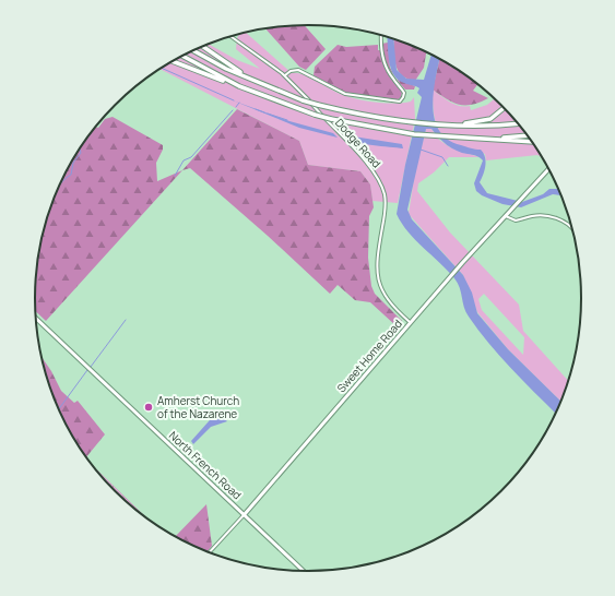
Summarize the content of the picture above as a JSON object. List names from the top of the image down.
{
  "streets": {
    "main road": ["Sweet Home Road", "North French Road"],
    "street": ["Dodge Road"]
  },
  "crossings": [
    ["Dodge Road", "Sweet Home Road"],
    ["Sweet Home Road", "North French Road"]
  ],
  "places": ["Amherst Church of the Nazarene"]
}
